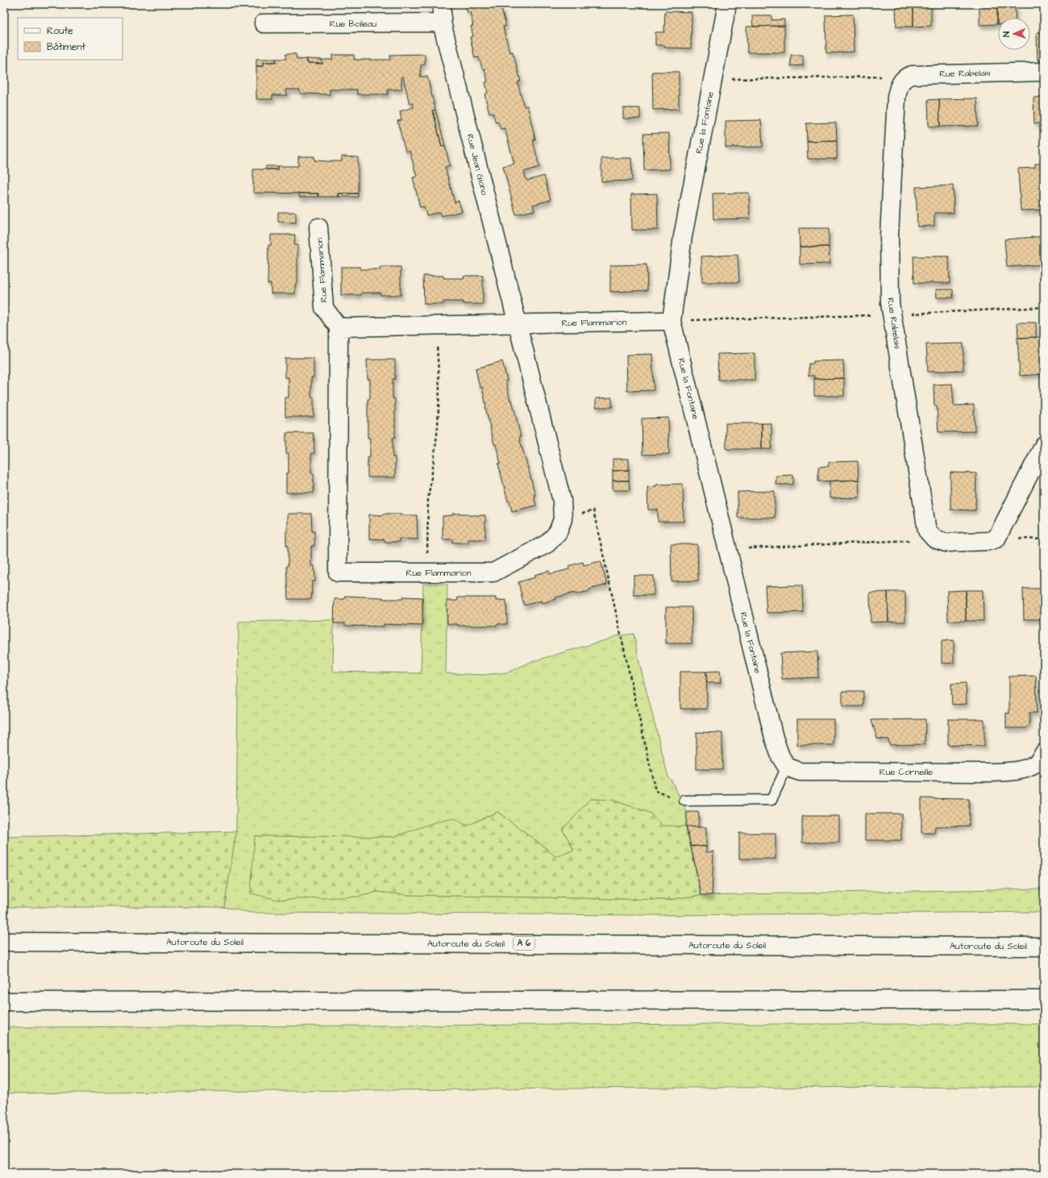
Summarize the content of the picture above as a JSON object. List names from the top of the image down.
{
  "streets": {
    "main road": [
      "Rue Boileau",
      "Rue Rabelais",
      "Rue la Fontaine",
      "Rue Jean Giono",
      "Rue Flammarion",
      "Rue Corneille",
      "Autoroute du Soleil",
      "A 6"
    ]
  },
  "crossings": [
    ["Rue Boileau", "Rue Jean Giono"],
    ["Rue la Fontaine", "Rue Flammarion"],
    ["Rue la Fontaine", "Rue Corneille"],
    ["Rue Jean Giono", "Rue Flammarion"]
  ],
  "legend": ["Route", "Bâtiment"],
  "north": "left"
}
